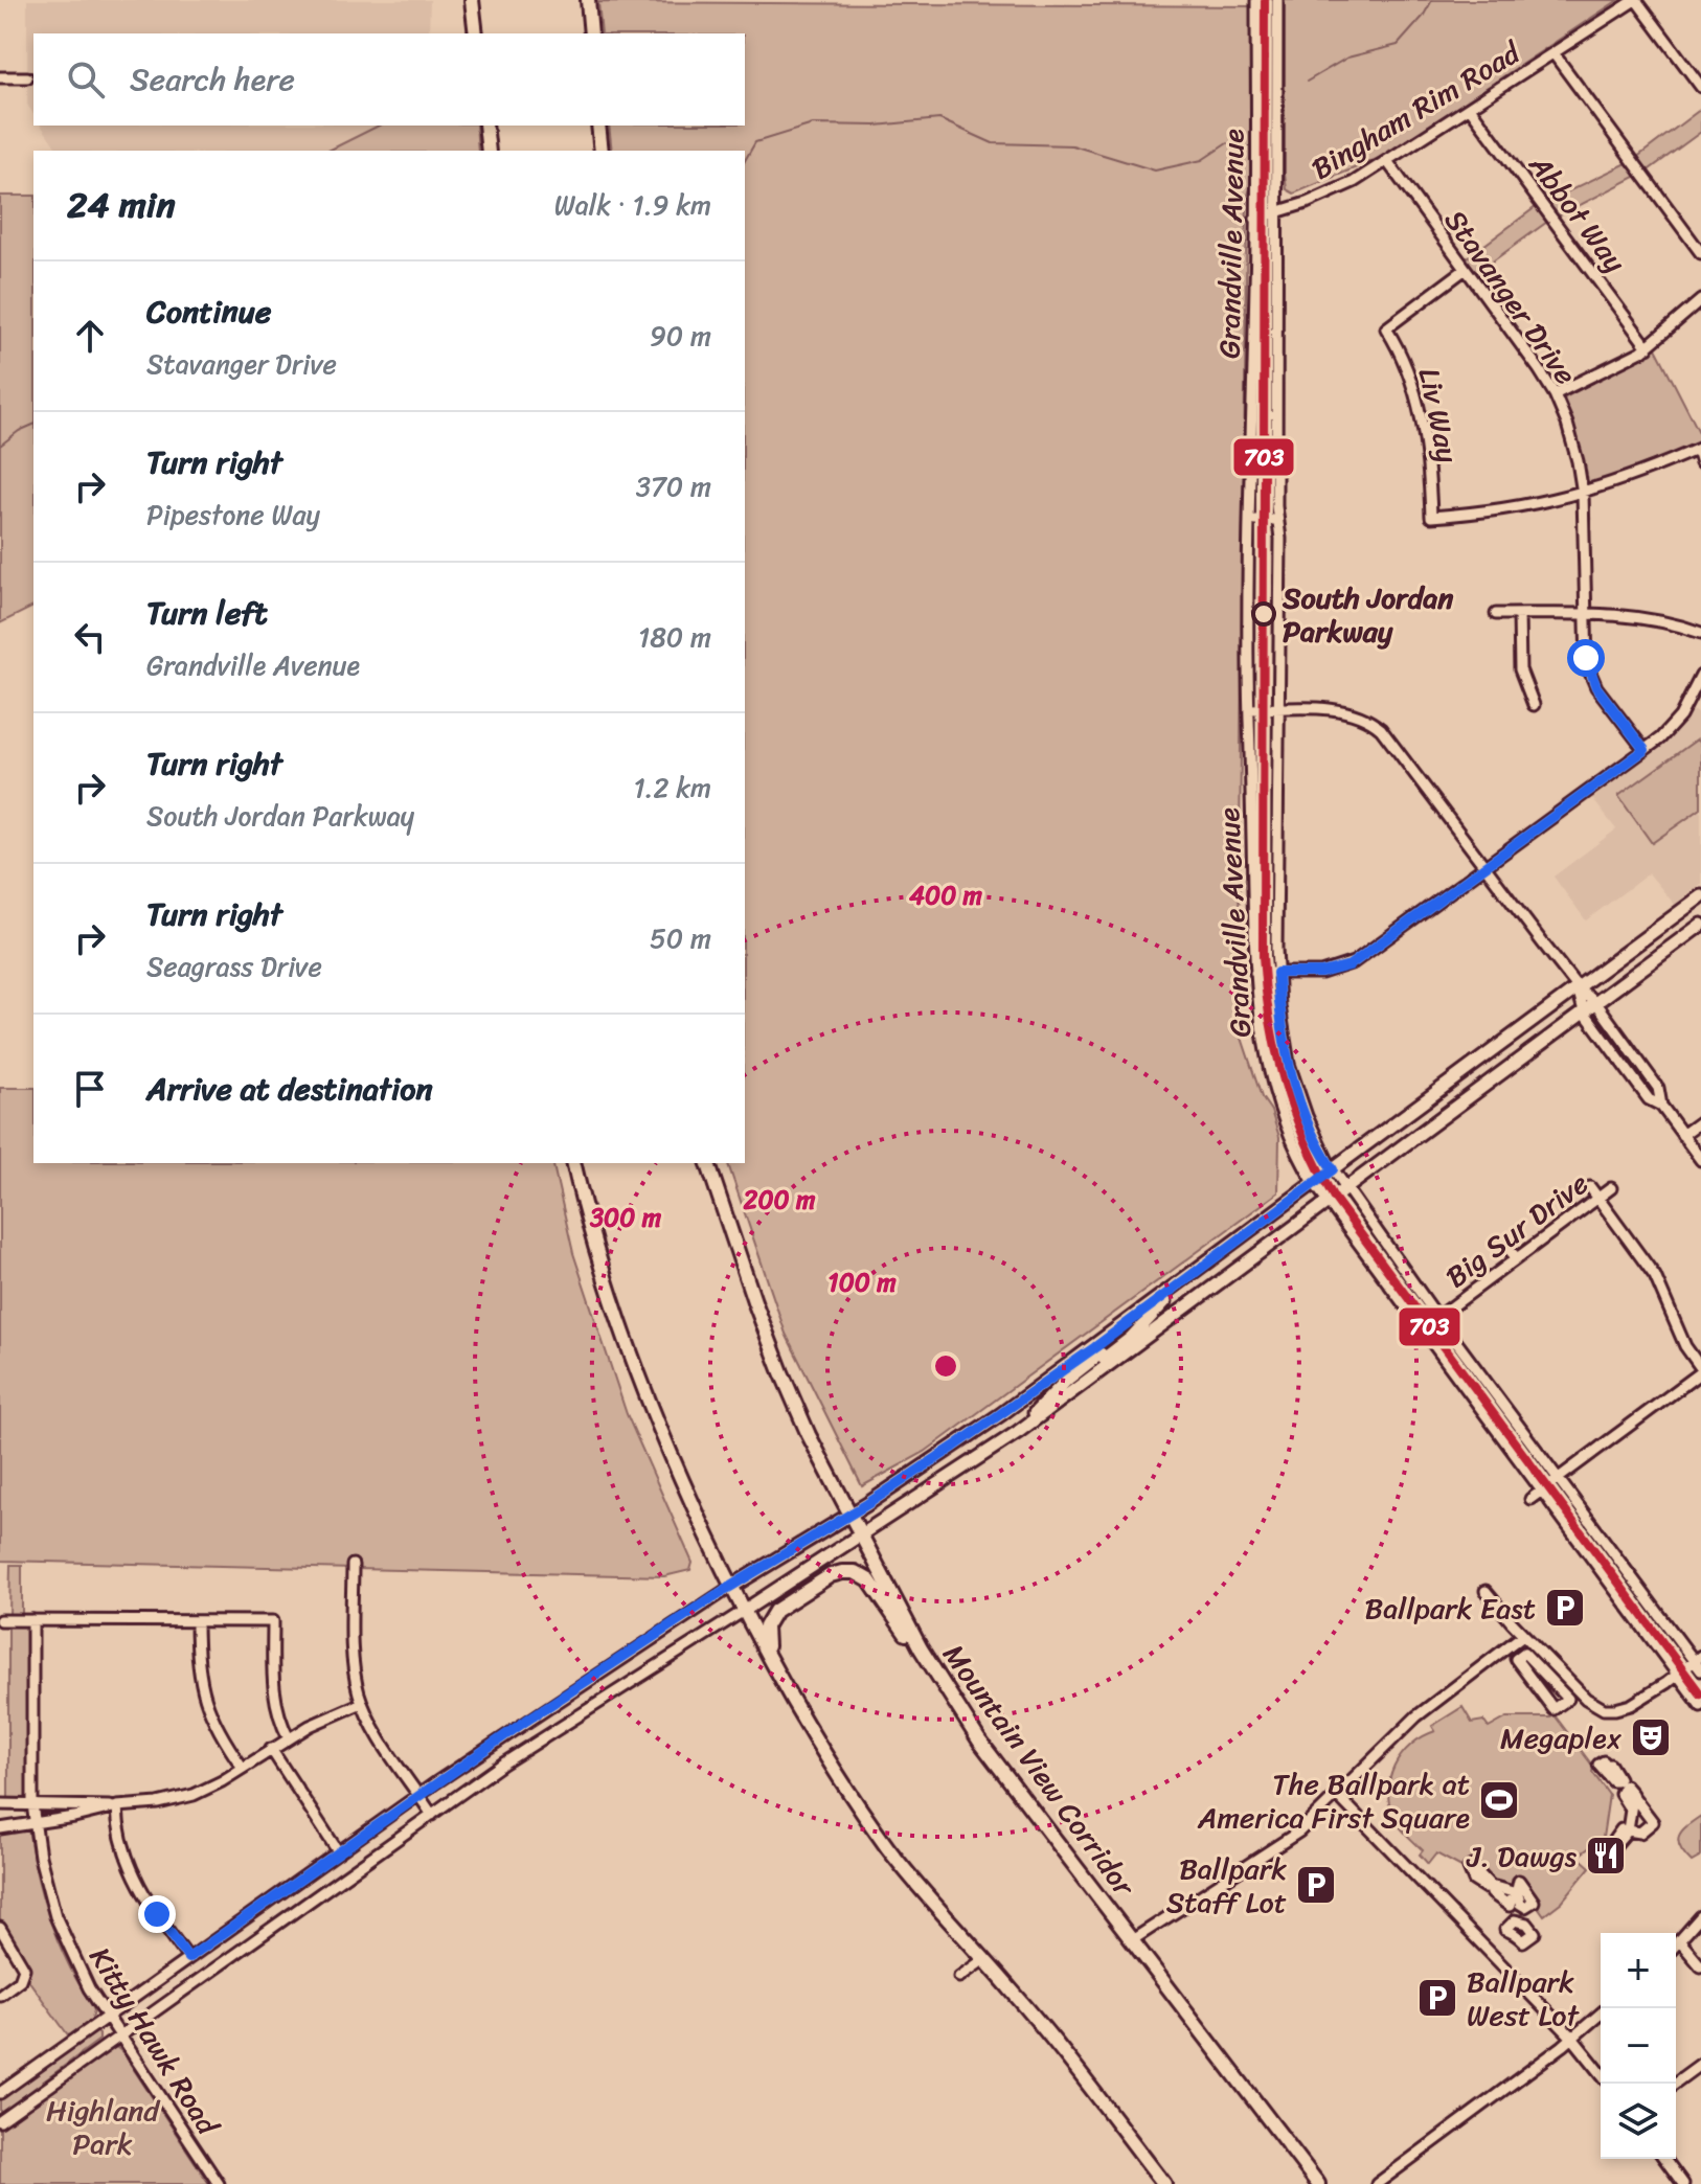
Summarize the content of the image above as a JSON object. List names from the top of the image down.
{
  "streets": {
    "highway": ["Mountain View Corridor"],
    "street": [
      "Bingham Rim Road",
      "Abbot Way",
      "Grandville Avenue",
      "Stavanger Drive",
      "Liv Way",
      "Big Sur Drive",
      "Kitty Hawk Road"
    ]
  },
  "crossings": [
    ["Bingham Rim Road", "Abbot Way"],
    ["Bingham Rim Road", "Grandville Avenue"],
    ["Bingham Rim Road", "Stavanger Drive"],
    ["Grandville Avenue", "Big Sur Drive"],
    ["Stavanger Drive", "Liv Way"]
  ],
  "parks": ["Highland Park"],
  "places": {
    "other": ["South Jordan Parkway"],
    "parking": ["Ballpark East", "Ballpark Staff Lot", "Ballpark West Lot"],
    "theatre": ["Megaplex"],
    "sports": ["The Ballpark at America First Square"],
    "restaurant": ["J. Dawgs"]
  },
  "lines": ["transit line 703"],
  "page": {
    "search": "Search here",
    "heading": ["24 min", "Walk · 1.9 km"],
    "list": [
      ["Continue", "Stavanger Drive", "90 m"],
      ["Turn right", "Pipestone Way", "370 m"],
      ["Turn left", "Grandville Avenue", "180 m"],
      ["Turn right", "South Jordan Parkway", "1.2 km"],
      ["Turn right", "Seagrass Drive", "50 m"],
      "Arrive at destination"
    ],
    "map_buttons": ["+", "−"]
  },
  "rings": [
    "400 m",
    "200 m",
    "300 m",
    "100 m"
  ]
}
